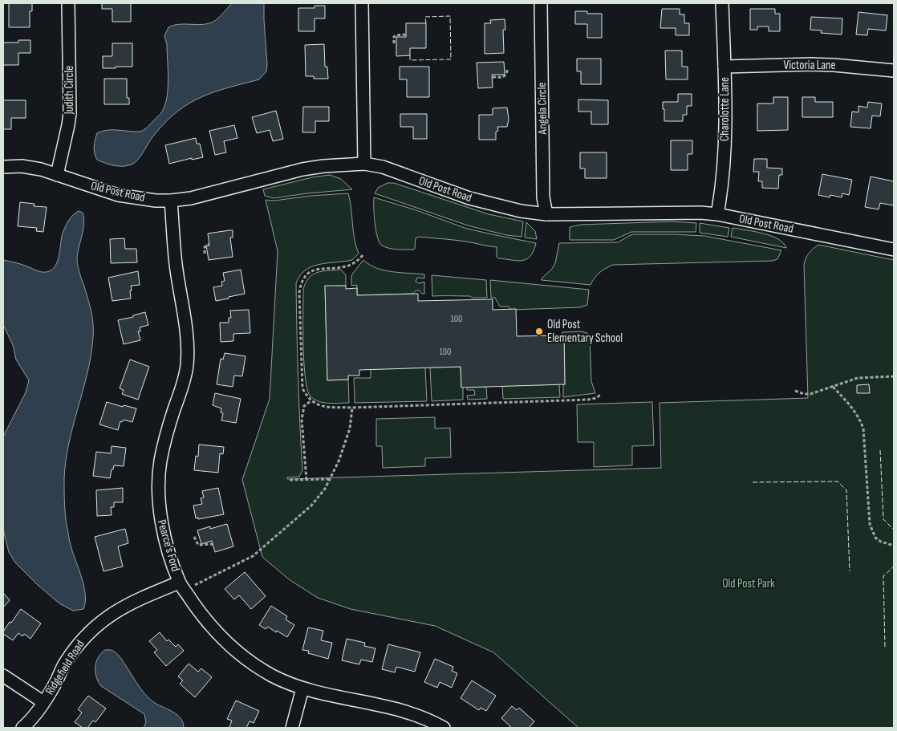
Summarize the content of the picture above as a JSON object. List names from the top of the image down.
{
  "streets": {
    "street": [
      "Victoria Lane",
      "Judith Circle",
      "Angela Circle",
      "Charolotte Lane",
      "Old Post Road",
      "Pearce's Ford",
      "Ridgefield Road"
    ]
  },
  "crossings": [
    ["Victoria Lane", "Charolotte Lane"],
    ["Judith Circle", "Old Post Road"],
    ["Angela Circle", "Old Post Road"],
    ["Charolotte Lane", "Old Post Road"],
    ["Old Post Road", "Pearce's Ford"],
    ["Pearce's Ford", "Ridgefield Road"]
  ],
  "parks": ["Old Post Park"],
  "places": ["Old Post Elementary School"],
  "house_numbers": ["100", "100"]
}
